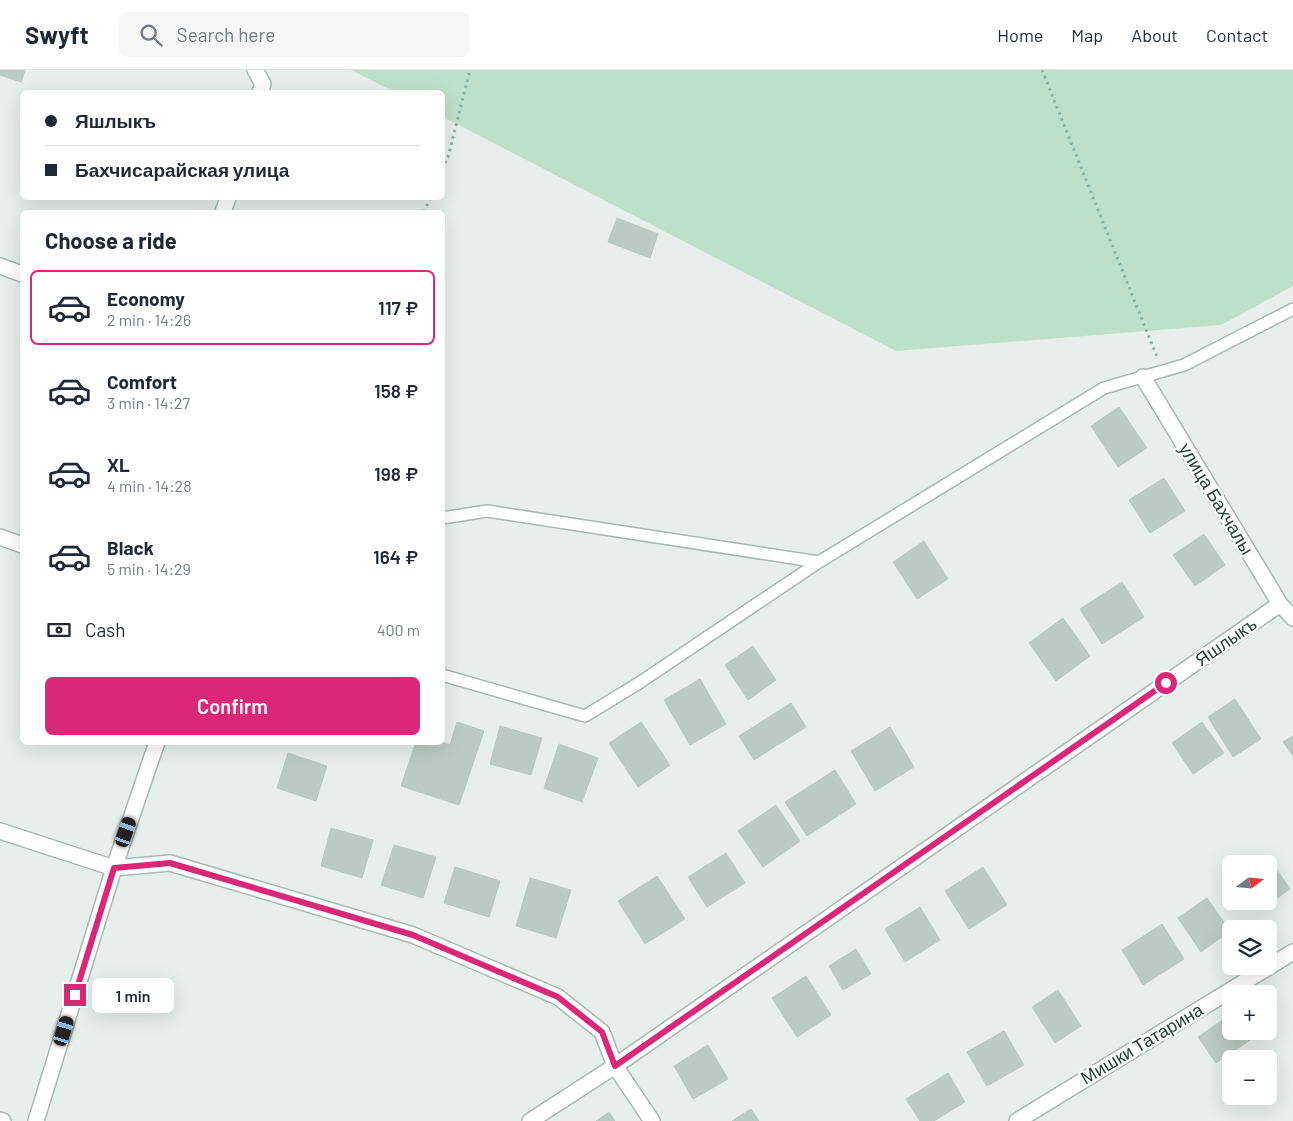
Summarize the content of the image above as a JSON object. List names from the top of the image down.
{
  "streets": {
    "street": ["улица Бахчалы", "Яшлыкъ", "Мишки Татарина"]
  },
  "crossings": [
    ["улица Бахчалы", "Яшлыкъ"]
  ],
  "north": "right",
  "page": {
    "header": "Swyft",
    "search": "Search here",
    "nav": [
      "Home",
      "Map",
      "About",
      "Contact"
    ],
    "banner": ["Яшлыкъ", "Бахчисарайская улица"],
    "heading": "Choose a ride",
    "list": [
      {
        "name": "Economy",
        "note": "2 min · 14:26",
        "value": "117 ₽"
      },
      {
        "name": "Comfort",
        "note": "3 min · 14:27",
        "value": "158 ₽"
      },
      {
        "name": "XL",
        "note": "4 min · 14:28",
        "value": "198 ₽"
      },
      {
        "name": "Black",
        "note": "5 min · 14:29",
        "value": "164 ₽"
      }
    ],
    "pay": ["Cash", "400 m"],
    "buttons": "Confirm",
    "map_buttons": ["+", "−"],
    "bubble": "1 min"
  }
}
